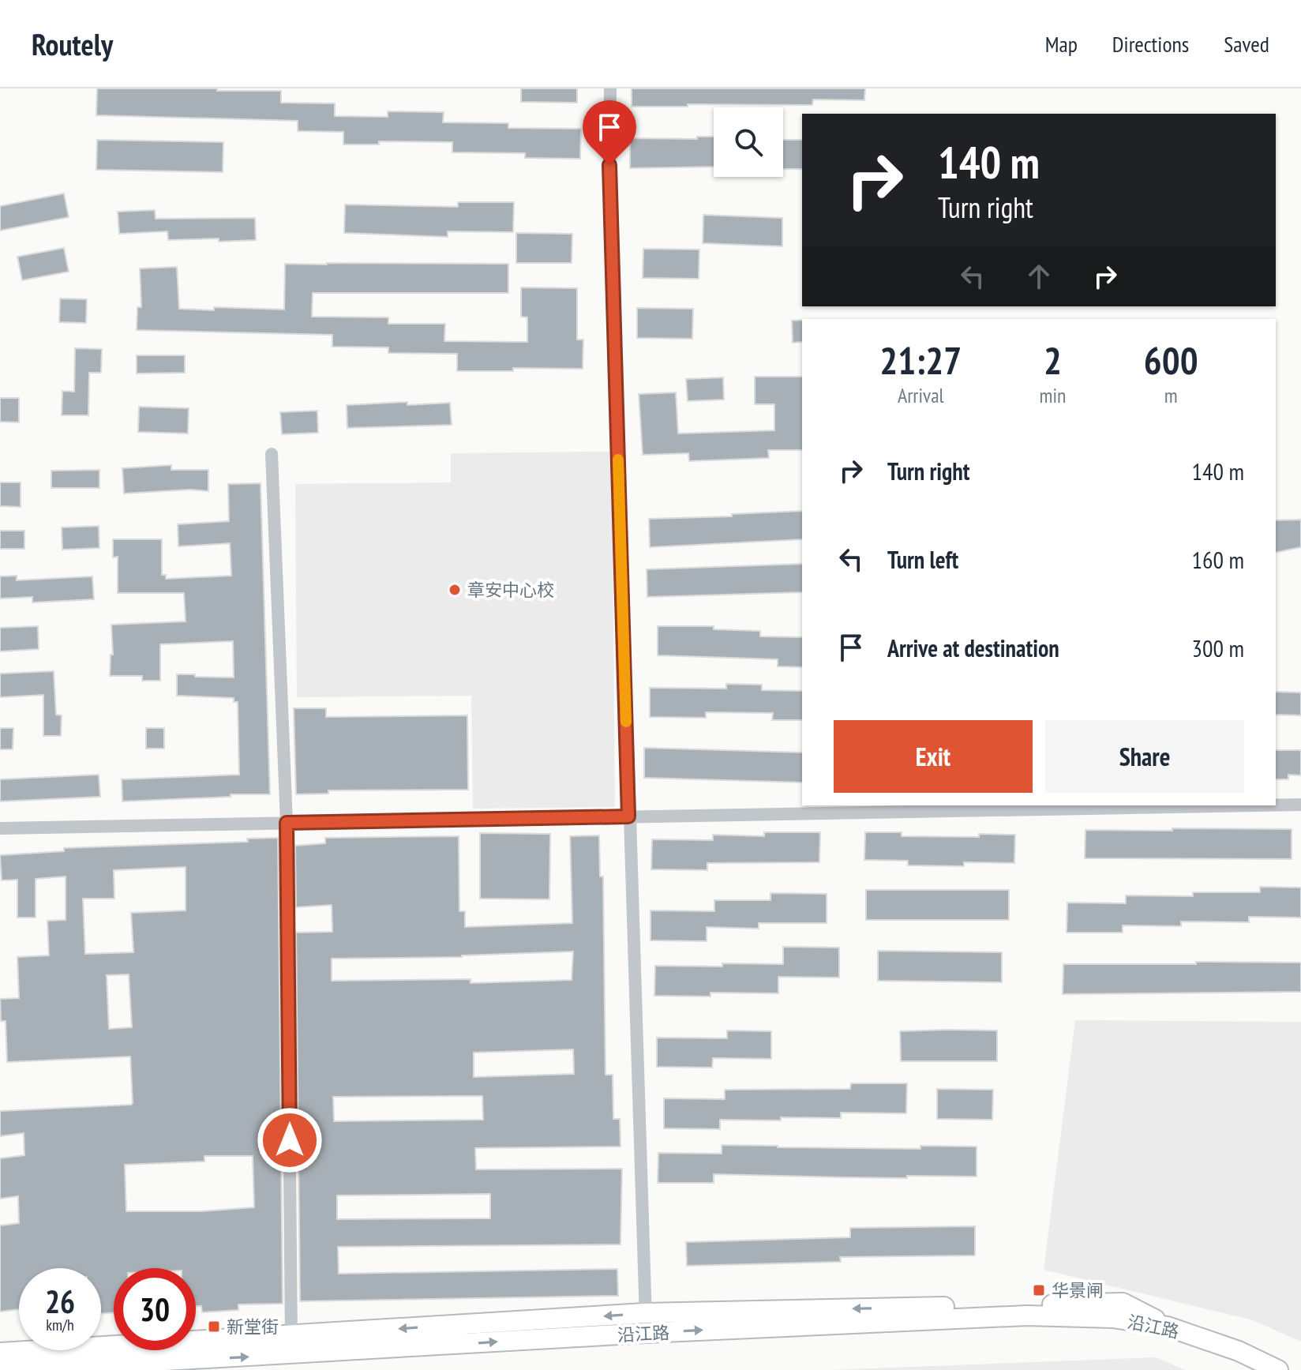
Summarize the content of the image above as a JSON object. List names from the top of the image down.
{
  "streets": {
    "main road": ["沿江路"]
  },
  "places": {
    "other": ["章安中心校"],
    "transit": ["华景闸", "新堂街"]
  },
  "page": {
    "header": "Routely",
    "nav": ["Map", "Directions", "Saved"],
    "turn": ["140 m", "Turn right"],
    "eta": [
      "21:27",
      "Arrival",
      "2",
      "min",
      "600",
      "m"
    ],
    "list": [
      {
        "name": "Turn right",
        "value": "140 m"
      },
      {
        "name": "Turn left",
        "value": "160 m"
      },
      {
        "name": "Arrive at destination",
        "value": "300 m"
      }
    ],
    "buttons": ["Exit", "Share"],
    "speed": "26 km/h",
    "limit": "30"
  }
}
